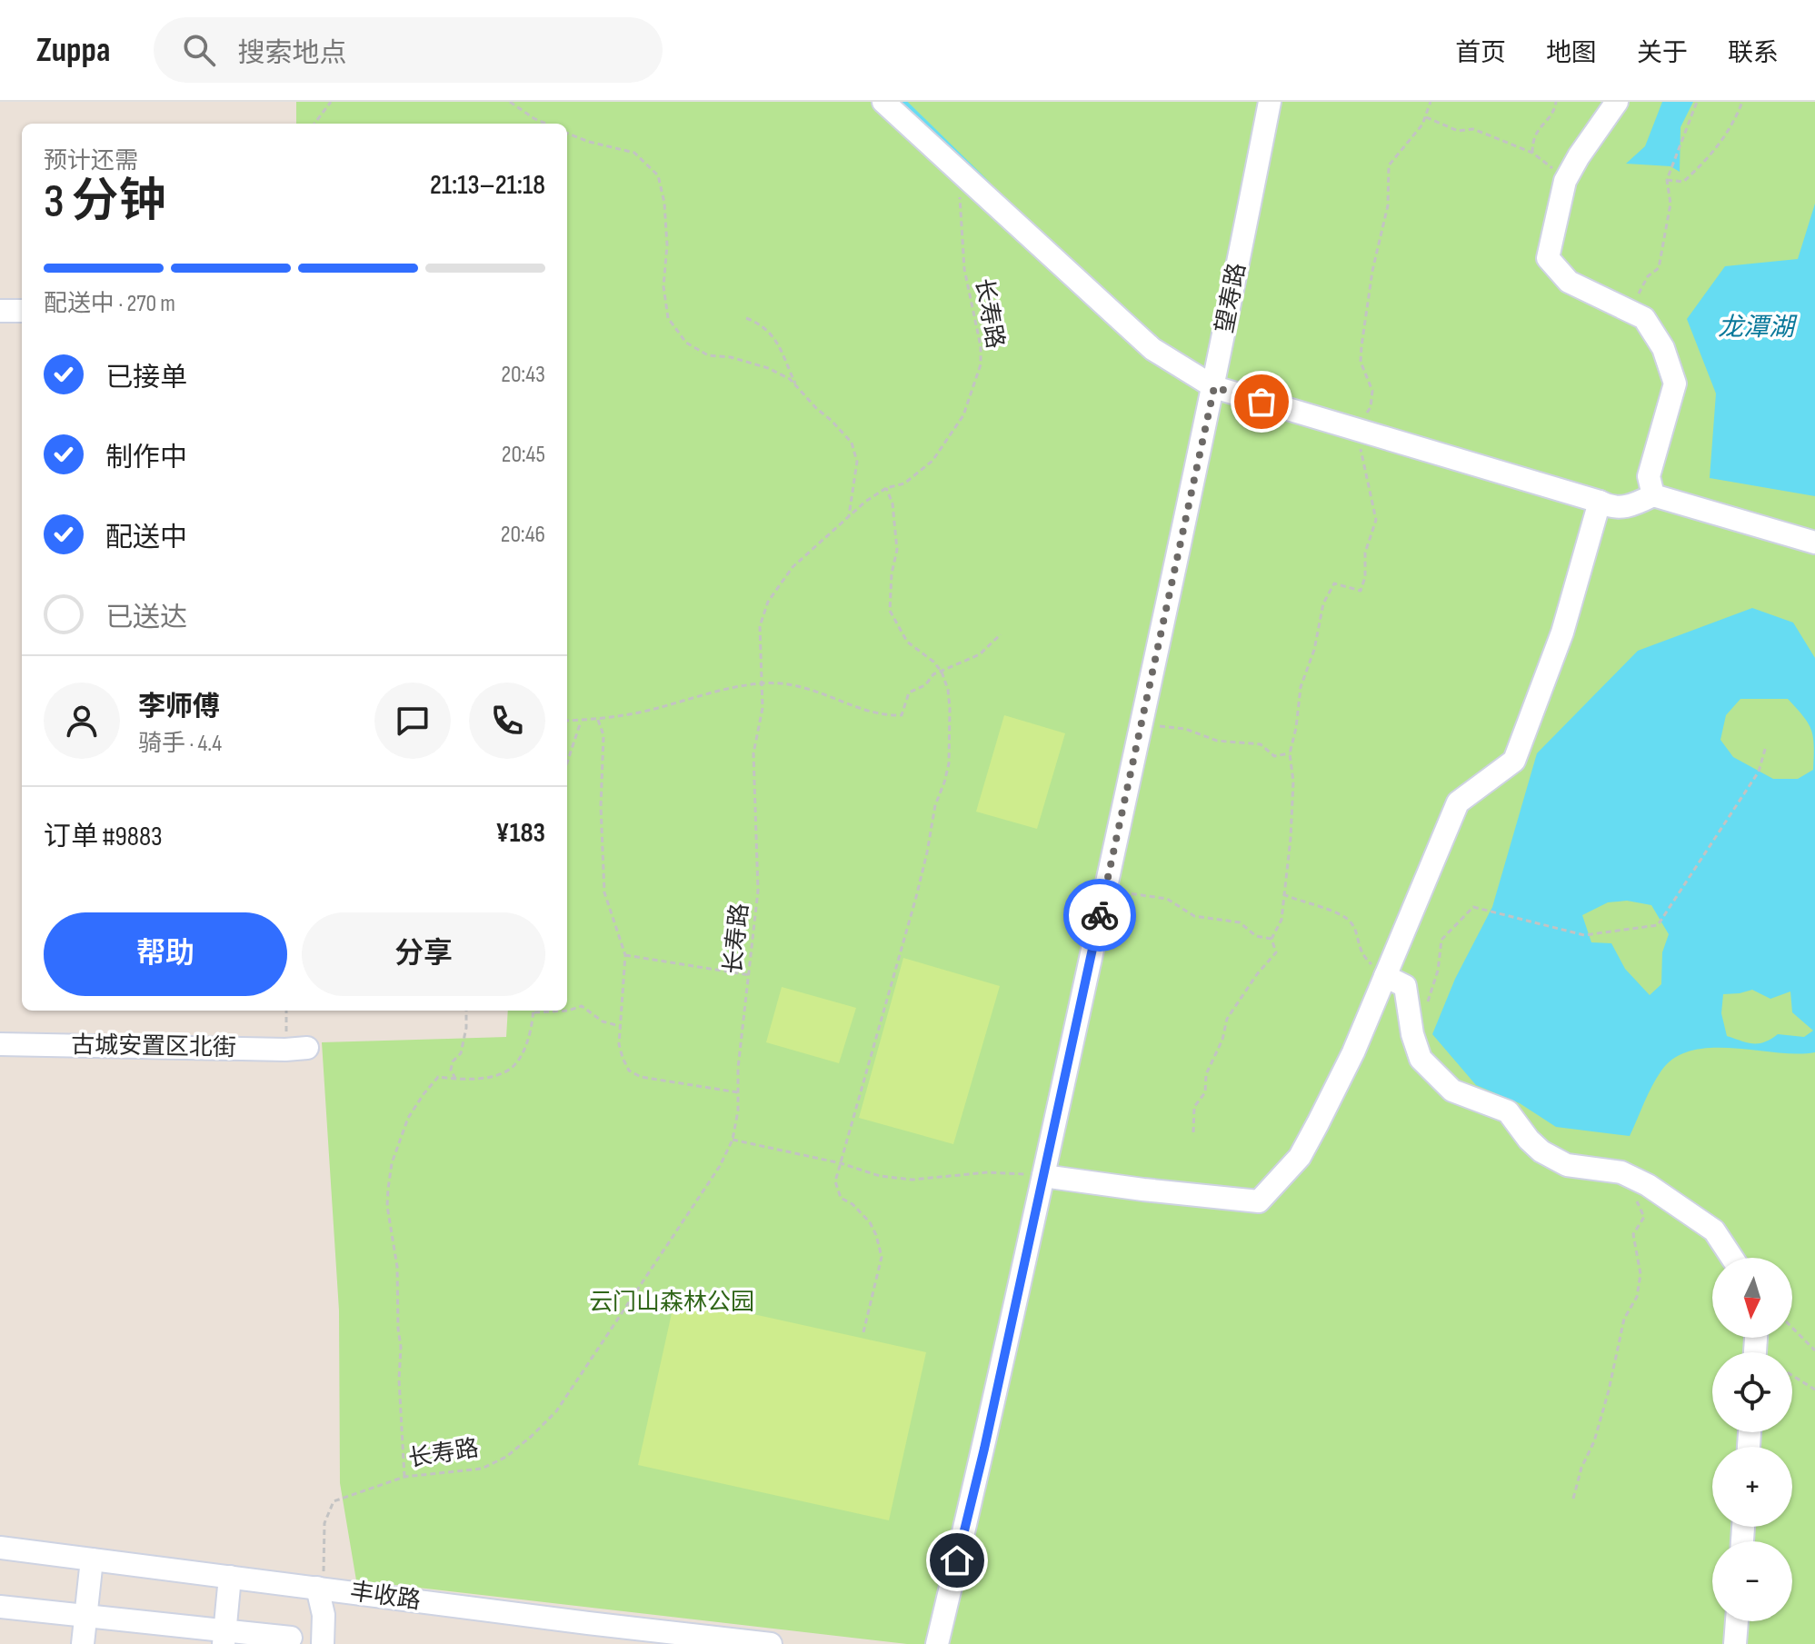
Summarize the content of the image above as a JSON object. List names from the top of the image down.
{
  "streets": {
    "street": ["望寿路", "古城安置区北街", "丰收路"],
    "path": ["长寿路"]
  },
  "crossings": [
    ["长寿路", "丰收路"]
  ],
  "water": ["龙潭湖"],
  "parks": ["云门山森林公园"],
  "north": "bottom",
  "page": {
    "header": "Zuppa",
    "search": "搜索地点",
    "nav": [
      "首页",
      "地图",
      "关于",
      "联系"
    ],
    "heading": ["3 分钟", "预计还需", "21:13–21:18"],
    "panel": [
      "李师傅",
      "骑手 · 4.4",
      "订单 #9883",
      "¥183"
    ],
    "bar": "配送中 · 270 m",
    "list": [
      ["已接单", "20:43"],
      ["制作中", "20:45"],
      ["配送中", "20:46"],
      "已送达"
    ],
    "buttons": ["帮助", "分享"],
    "map_buttons": ["+", "−"]
  }
}
